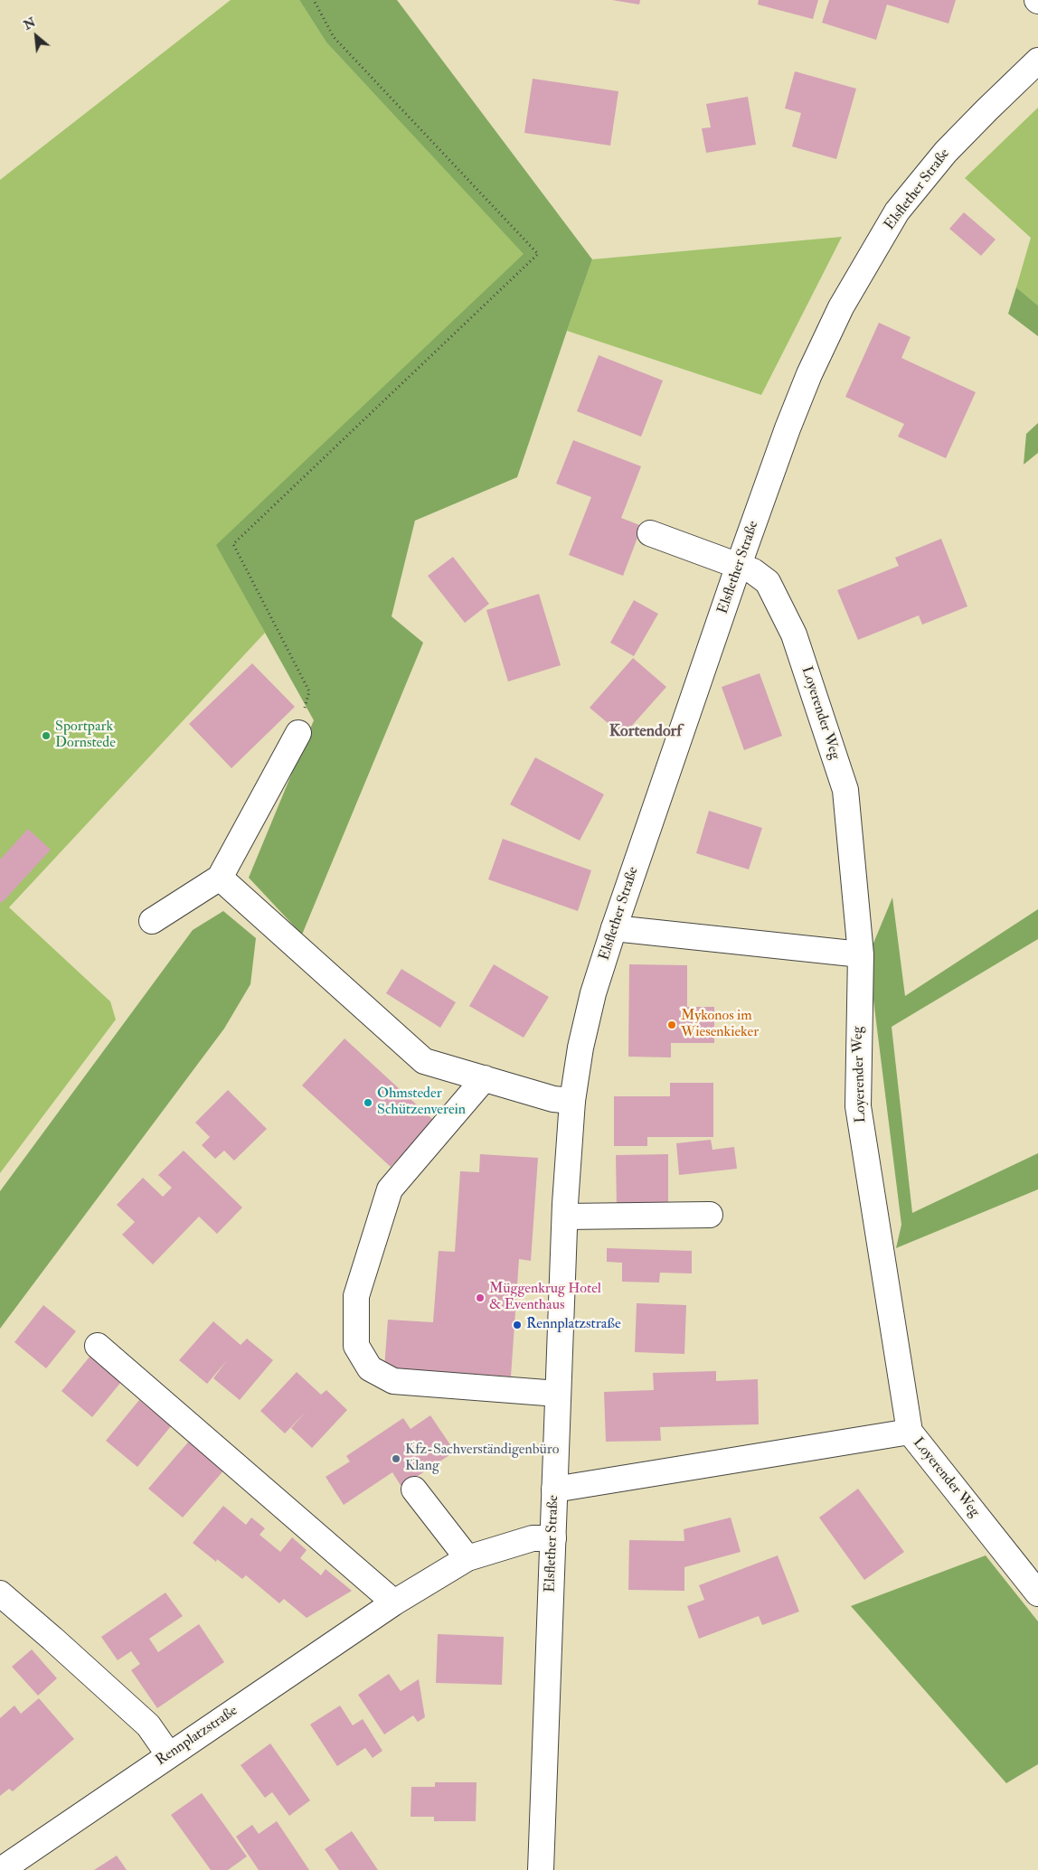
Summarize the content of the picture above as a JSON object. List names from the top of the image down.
{
  "streets": {
    "street": ["Elsflether Straße", "Loyerender Weg", "Rennplatzstraße"]
  },
  "crossings": [
    ["Elsflether Straße", "Loyerender Weg"],
    ["Elsflether Straße", "Rennplatzstraße"]
  ],
  "districts": ["Kortendorf"],
  "places": [
    "Sportpark Dornstede",
    "Mykonos im Wiesenkieker",
    "Ohmsteder Schützenverein",
    "Müggenkrug Hotel & Eventhaus",
    "Rennplatzstraße",
    "Kfz-Sachverständigenbüro Klang"
  ],
  "north": "top left"
}
